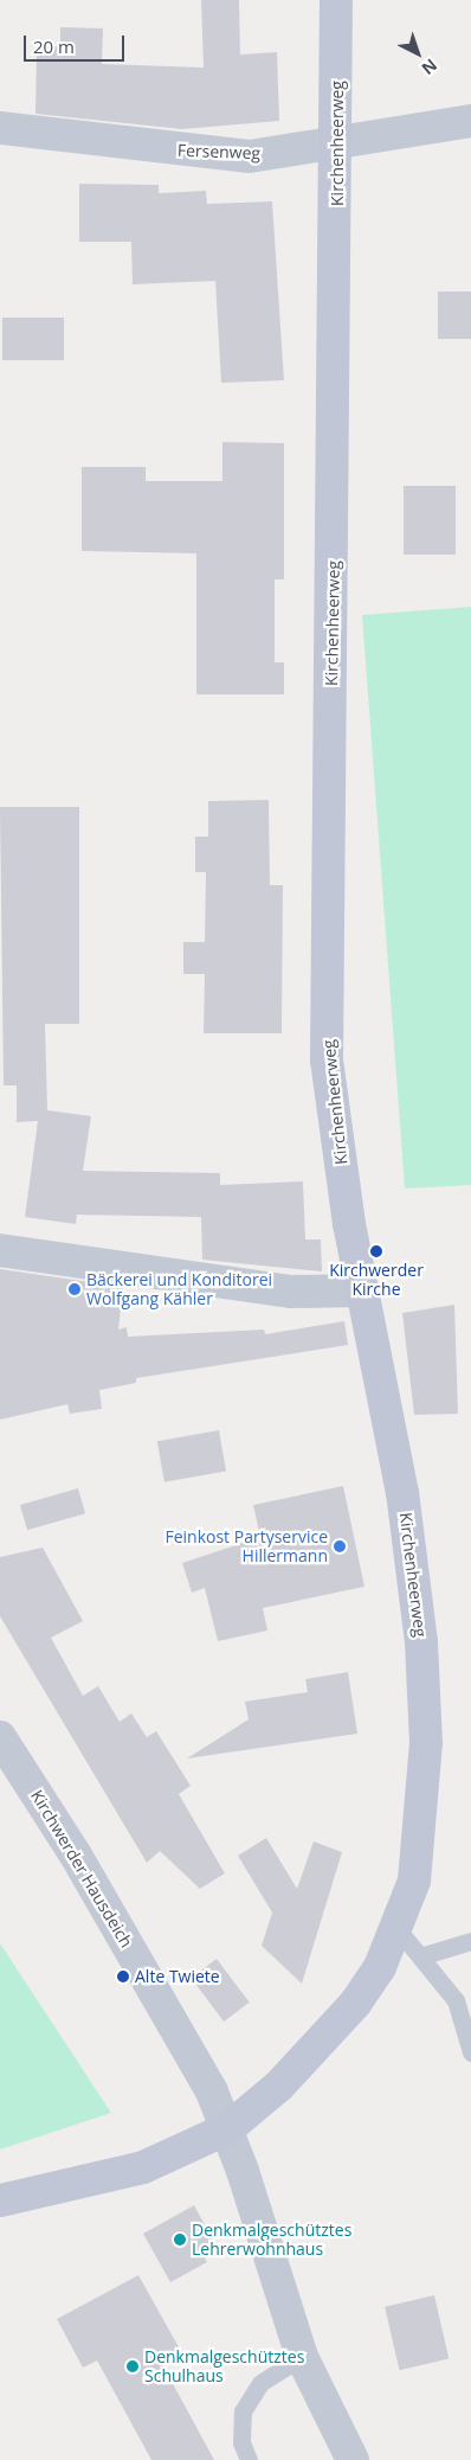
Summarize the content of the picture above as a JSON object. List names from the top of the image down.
{
  "streets": {
    "main road": ["Kirchenheerweg"],
    "street": ["Fersenweg", "Kirchwerder Hausdeich"]
  },
  "crossings": [
    ["Kirchenheerweg", "Fersenweg"],
    ["Kirchenheerweg", "Kirchwerder Hausdeich"]
  ],
  "places": [
    "Kirchwerder Kirche",
    "Bäckerei und Konditorei Wolfgang Kähler",
    "Feinkost Partyservice Hillermann",
    "Alte Twiete",
    "Denkmalgeschütztes Lehrerwohnhaus",
    "Denkmalgeschütztes Schulhaus"
  ],
  "scale_bar": "20 m",
  "north": "bottom right"
}
